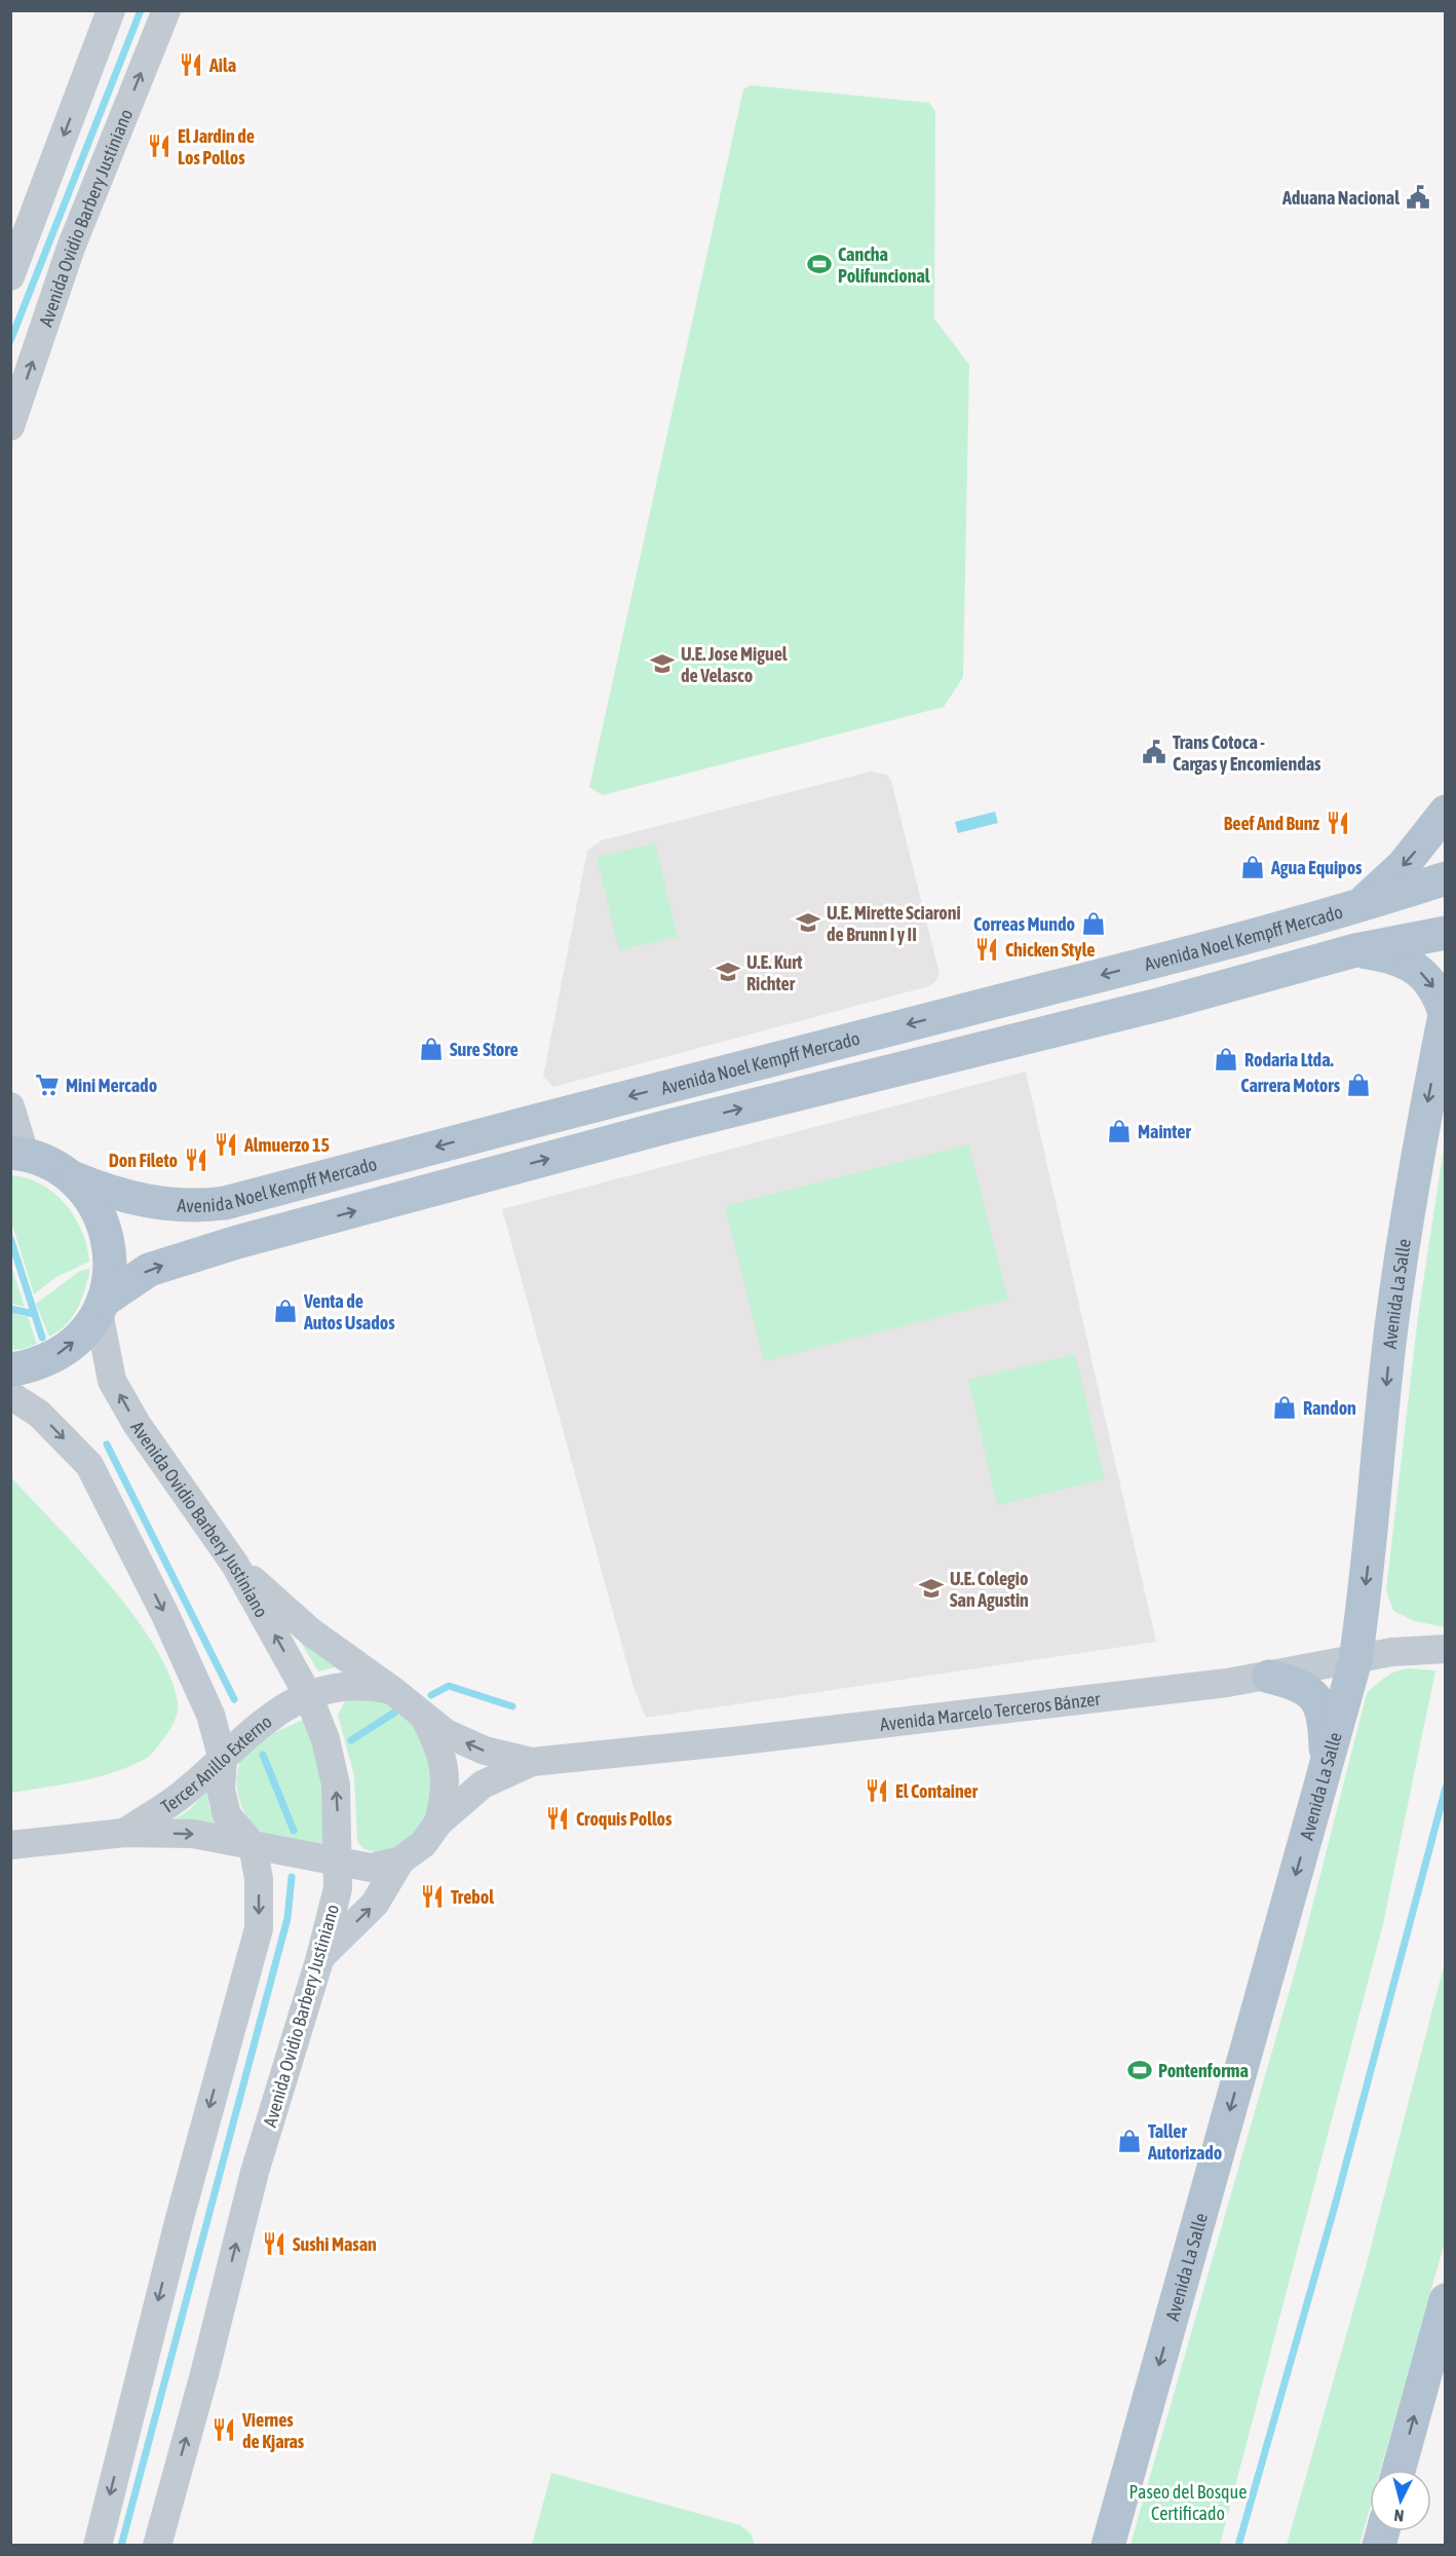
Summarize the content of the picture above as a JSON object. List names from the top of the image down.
{
  "streets": {
    "main road": ["Avenida Noel Kempff Mercado", "Avenida La Salle"],
    "street": ["Avenida Ovidio Barbery Justiniano", "Avenida Marcelo Terceros Bánzer", "Tercer Anillo Externo"]
  },
  "crossings": [
    ["Avenida Ovidio Barbery Justiniano", "Avenida Marcelo Terceros Bánzer"],
    ["Avenida Ovidio Barbery Justiniano", "Tercer Anillo Externo"],
    ["Avenida La Salle", "Avenida Marcelo Terceros Bánzer"],
    ["Avenida Marcelo Terceros Bánzer", "Tercer Anillo Externo"]
  ],
  "one_way": ["Avenida La Salle"],
  "parks": ["Paseo del Bosque Certificado"],
  "places": {
    "restaurant": [
      "Aila",
      "El Jardin de Los Pollos",
      "Beef And Bunz",
      "Chicken Style",
      "Almuerzo 15",
      "Don Fileto",
      "El Container",
      "Croquis Pollos",
      "Trebol",
      "Sushi Masan",
      "Viernes de Kjaras"
    ],
    "public building": ["Aduana Nacional", "Trans Cotoca - Cargas y Encomiendas"],
    "sports": ["Cancha Polifuncional", "Pontenforma"],
    "school or university": [
      "U.E. Jose Miguel de Velasco",
      "U.E. Mirette Sciaroni de Brunn I y II",
      "U.E. Kurt Richter",
      "U.E. Colegio San Agustin"
    ],
    "shop": [
      "Agua Equipos",
      "Correas Mundo",
      "Sure Store",
      "Rodaria Ltda.",
      "Carrera Motors",
      "Mainter",
      "Venta de Autos Usados",
      "Randon",
      "Taller Autorizado"
    ],
    "supermarket": ["Mini Mercado"]
  },
  "north": "bottom"
}
